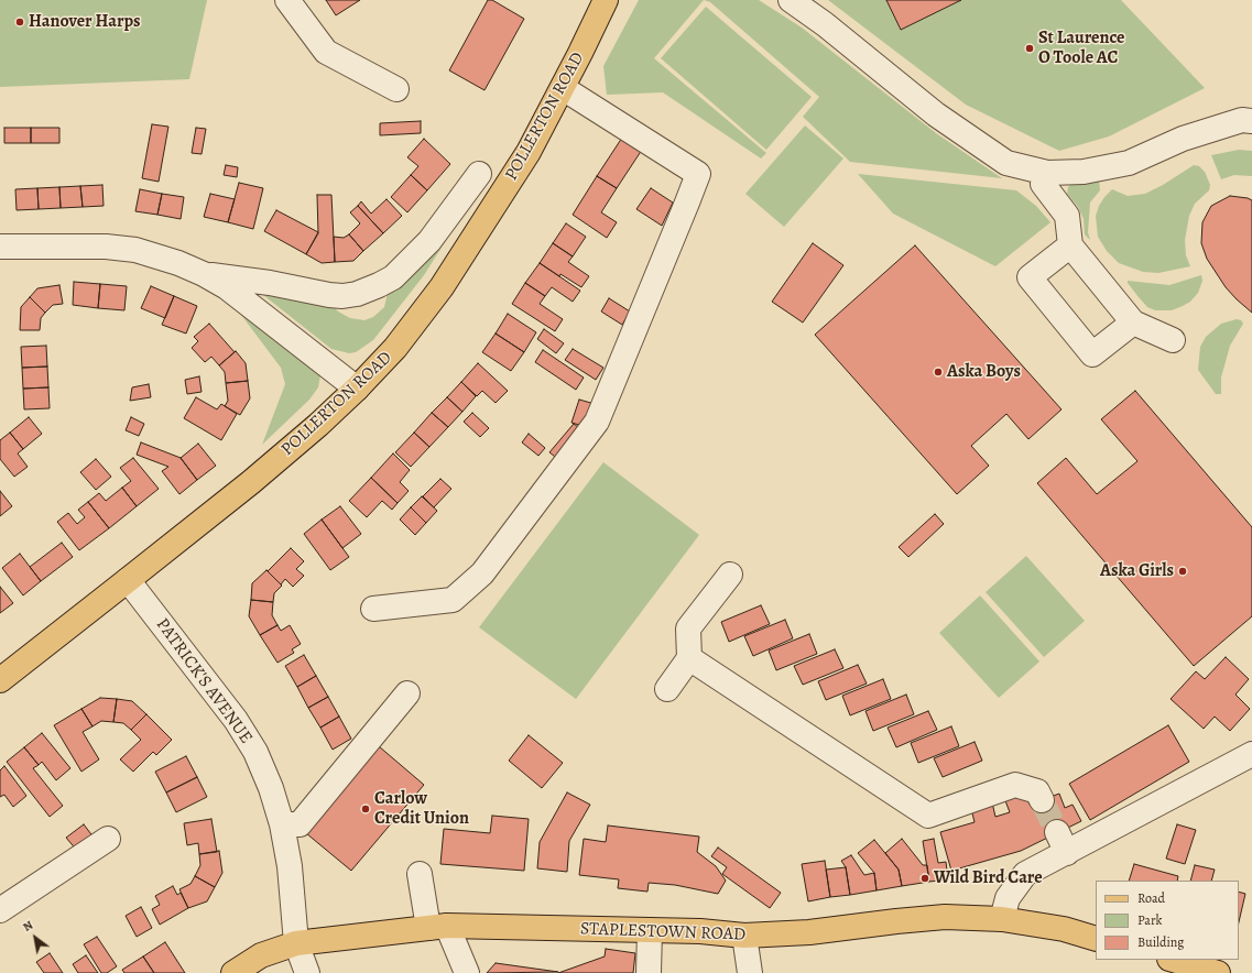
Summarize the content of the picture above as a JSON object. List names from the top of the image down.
{
  "streets": {
    "main road": ["POLLERTON ROAD", "STAPLESTOWN ROAD"],
    "street": ["PATRICK'S AVENUE"]
  },
  "crossings": [
    ["POLLERTON ROAD", "PATRICK'S AVENUE"],
    ["PATRICK'S AVENUE", "STAPLESTOWN ROAD"]
  ],
  "places": [
    "Hanover Harps",
    "St Laurence O Toole AC",
    "Aska Boys",
    "Aska Girls",
    "Carlow Credit Union",
    "Wild Bird Care"
  ],
  "legend": ["Road", "Park", "Building"],
  "north": "top left"
}
